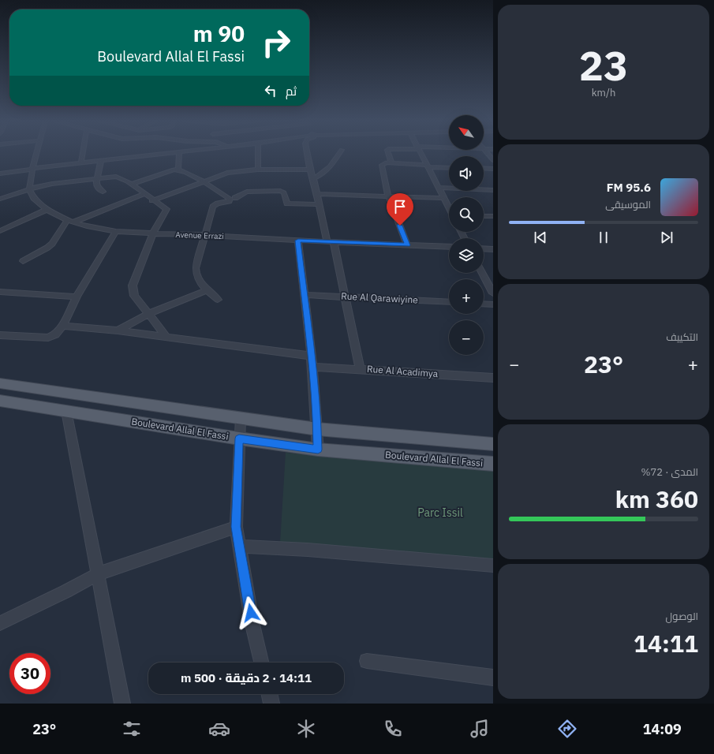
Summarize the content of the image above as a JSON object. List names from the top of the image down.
{
  "streets": {
    "main road": ["Boulevard Allal El Fassi"],
    "street": ["Avenue Errazi", "Rue Al Qarawiyine", "Rue Al Acadimya"]
  },
  "parks": ["Parc Issil"],
  "north": "top left",
  "page": {
    "tile": [
      ["23", "km/h"],
      "التكييف",
      ["المدى · 72%", "360 km"],
      ["الوصول", "14:11"]
    ],
    "turn": ["90 m", "Boulevard Allal El Fassi"],
    "then": "ثم",
    "map_buttons": ["+", "−"],
    "song": ["95.6 FM", "الموسيقى"],
    "heat": ["−", "23°", "+"],
    "limit": "30",
    "trip": "14:11 · 2 دقيقة · 500 m",
    "tabs": ["14:09", "23°"]
  }
}
